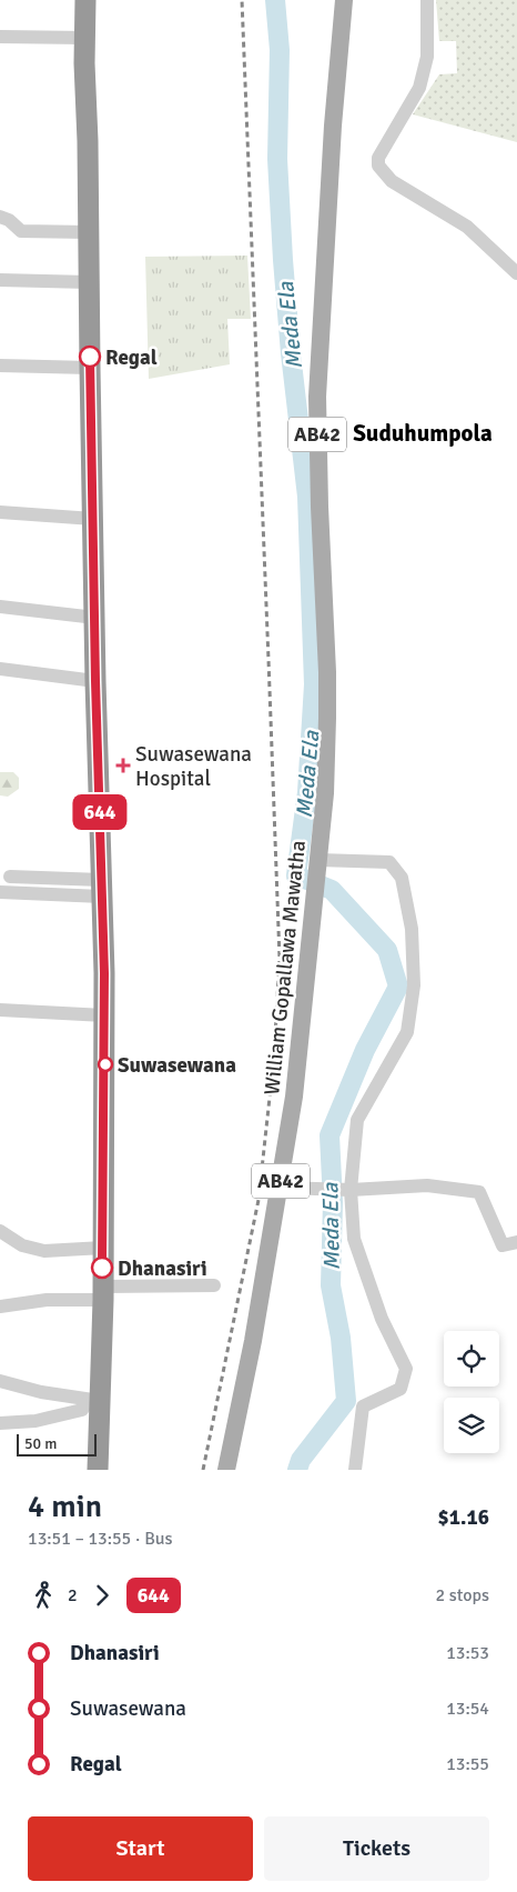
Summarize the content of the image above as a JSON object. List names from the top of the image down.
{
  "streets": {
    "main road": ["AB42", "William Gopallawa Mawatha"]
  },
  "districts": ["Suduhumpola"],
  "water": ["Meda Ela"],
  "places": {
    "other": ["Regal", "Suwasewana", "Dhanasiri"],
    "health": ["Suwasewana Hospital"]
  },
  "lines": ["bus line 644"],
  "scale_bar": "50 m",
  "page": {
    "on_map": "644",
    "scale": "50 m",
    "heading": ["4 min", "13:51 – 13:55 · Bus", "$1.16"],
    "legs": ["2", "644", "2 stops"],
    "list": [
      {
        "name": "Dhanasiri",
        "value": "13:53"
      },
      {
        "name": "Suwasewana",
        "value": "13:54"
      },
      {
        "name": "Regal",
        "value": "13:55"
      }
    ],
    "buttons": ["Start", "Tickets"]
  }
}
